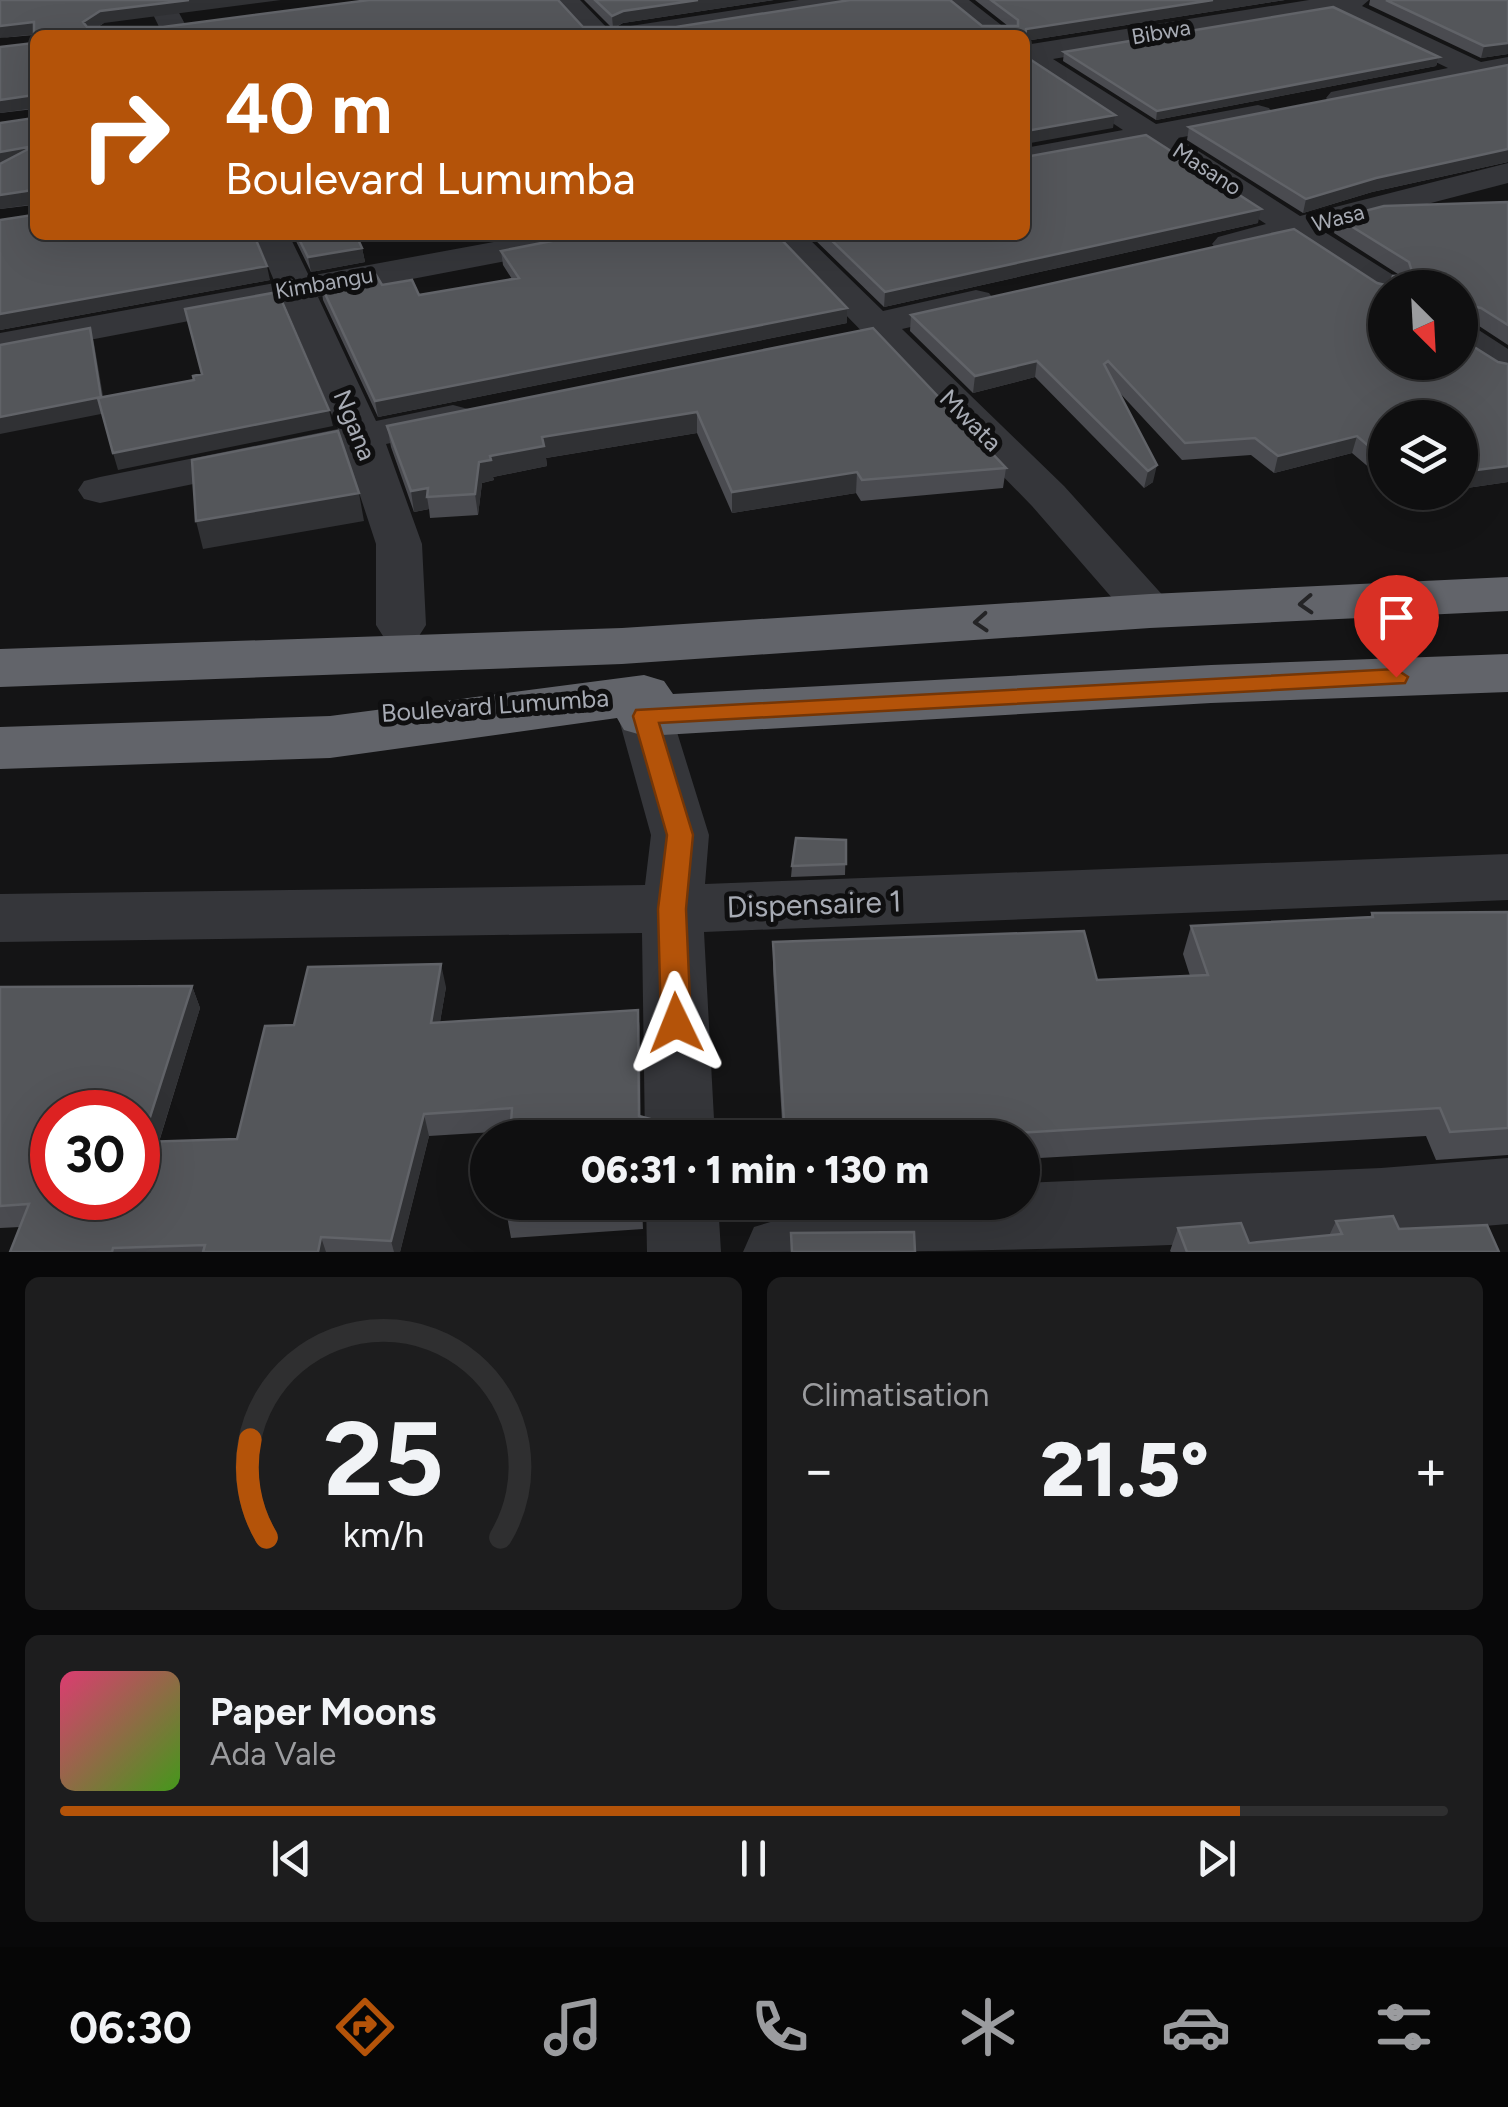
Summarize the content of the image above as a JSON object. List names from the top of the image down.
{
  "streets": {
    "highway": ["Boulevard Lumumba"],
    "street": [
      "Bibwa",
      "Masano",
      "Wasa",
      "Kimbangu",
      "Mwata",
      "Ngana",
      "Dispensaire 1"
    ]
  },
  "crossings": [
    ["Masano", "Wasa"],
    ["Kimbangu", "Ngana"],
    ["Mwata", "Boulevard Lumumba"],
    ["Ngana", "Boulevard Lumumba"]
  ],
  "north": "bottom right",
  "page": {
    "turn": ["40 m", "Boulevard Lumumba"],
    "limit": "30",
    "trip": "06:31 · 1 min · 130 m",
    "tile": "Climatisation",
    "heat": ["−", "21.5°", "+"],
    "song": ["Paper Moons", "Ada Vale"],
    "tabs": "06:30",
    "gauge": ["25", "km/h"]
  }
}
